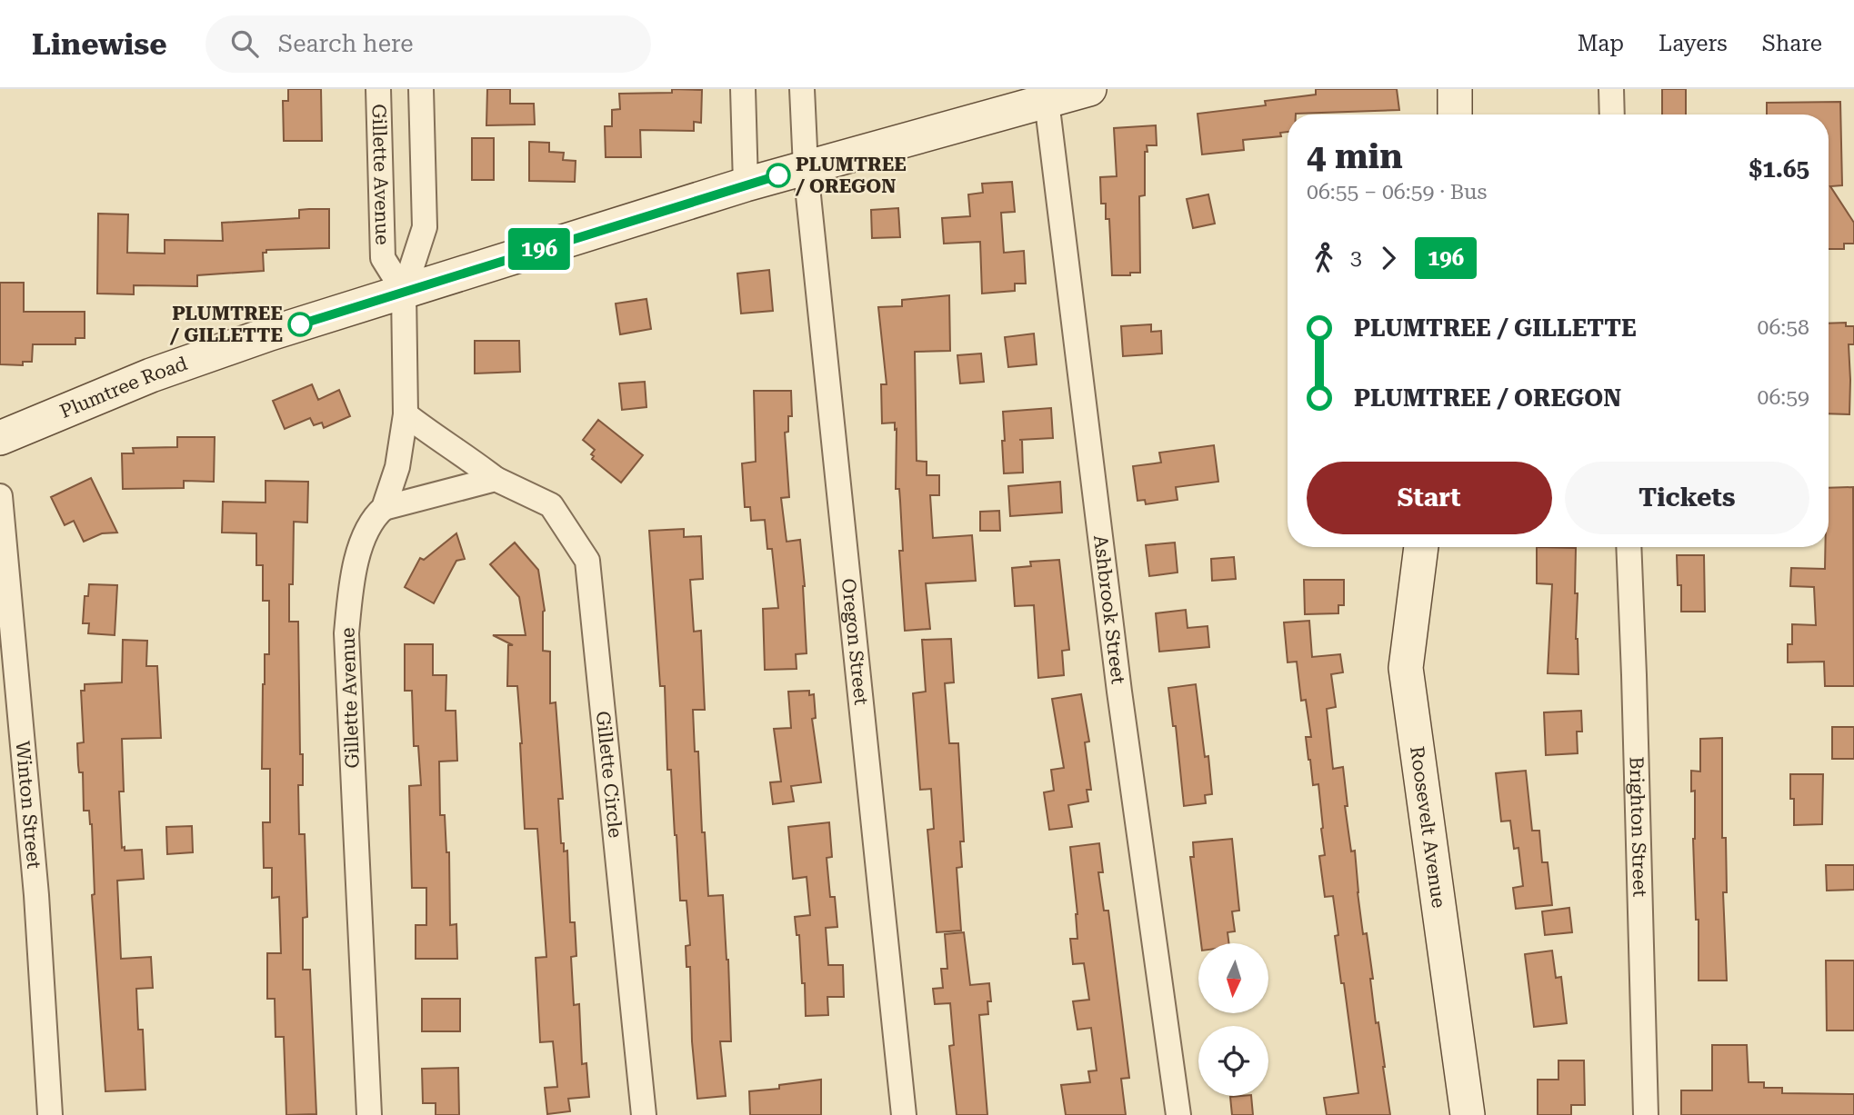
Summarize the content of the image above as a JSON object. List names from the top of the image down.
{
  "streets": {
    "street": [
      "Gillette Avenue",
      "Plumtree Road",
      "Ashbrook Street",
      "Oregon Street",
      "Gillette Circle",
      "Winton Street",
      "Roosevelt Avenue",
      "Brighton Street"
    ]
  },
  "crossings": [
    ["Gillette Avenue", "Plumtree Road"],
    ["Gillette Avenue", "Gillette Circle"],
    ["Plumtree Road", "Ashbrook Street"],
    ["Plumtree Road", "Oregon Street"]
  ],
  "places": ["PLUMTREE / OREGON", "PLUMTREE / GILLETTE"],
  "lines": ["bus line 196"],
  "north": "bottom",
  "page": {
    "header": "Linewise",
    "search": "Search here",
    "nav": ["Map", "Layers", "Share"],
    "on_map": "196",
    "heading": ["4 min", "06:55 – 06:59 · Bus", "$1.65"],
    "legs": ["3", "196"],
    "list": [
      {
        "name": "PLUMTREE / GILLETTE",
        "value": "06:58"
      },
      {
        "name": "PLUMTREE / OREGON",
        "value": "06:59"
      }
    ],
    "buttons": ["Start", "Tickets"]
  }
}
